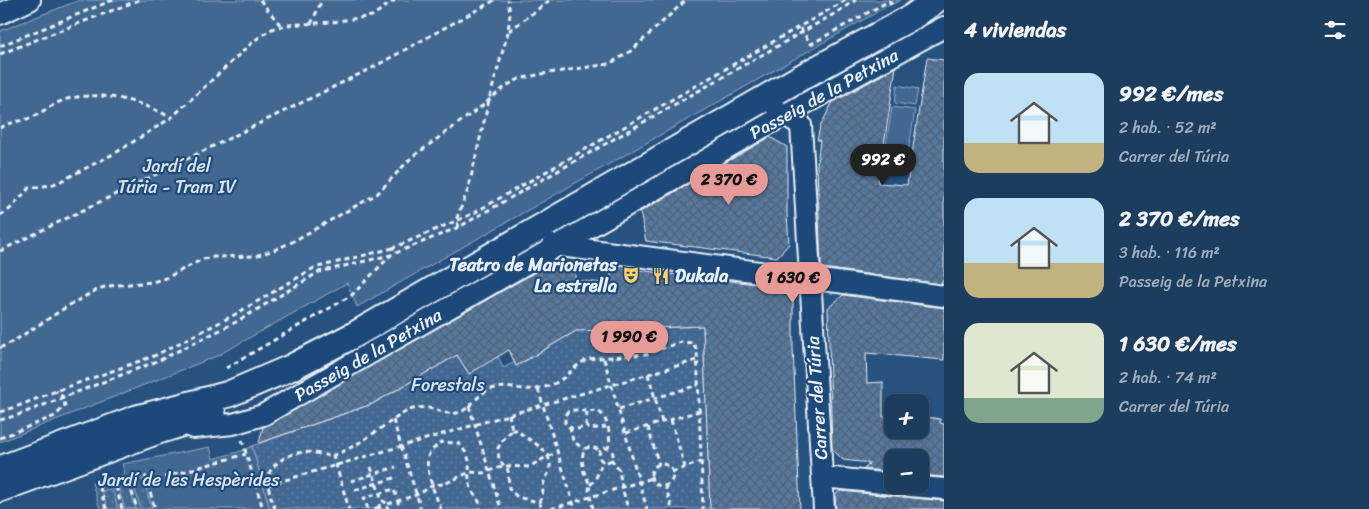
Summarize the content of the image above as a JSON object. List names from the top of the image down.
{
  "streets": {
    "main road": ["Passeig de la Petxina"],
    "street": ["Carrer del Túria"]
  },
  "crossings": [
    ["Passeig de la Petxina", "Carrer del Túria"]
  ],
  "parks": ["Jardí del Túria - Tram IV", "Forestals", "Jardí de les Hespèrides"],
  "places": {
    "theatre": ["Teatro de Marionetas La estrella"],
    "restaurant": ["Dukala"]
  },
  "page": {
    "heading": "4 viviendas",
    "list": [
      {
        "name": "992 €/mes",
        "note": "2 hab. · 52 m² · Carrer del Túria"
      },
      {
        "name": "2 370 €/mes",
        "note": "3 hab. · 116 m² · Passeig de la Petxina"
      },
      {
        "name": "1 630 €/mes",
        "note": "2 hab. · 74 m² · Carrer del Túria"
      }
    ],
    "price": [
      "992 €",
      "2 370 €",
      "1 630 €",
      "1 990 €"
    ],
    "map_buttons": ["+", "−"]
  }
}
